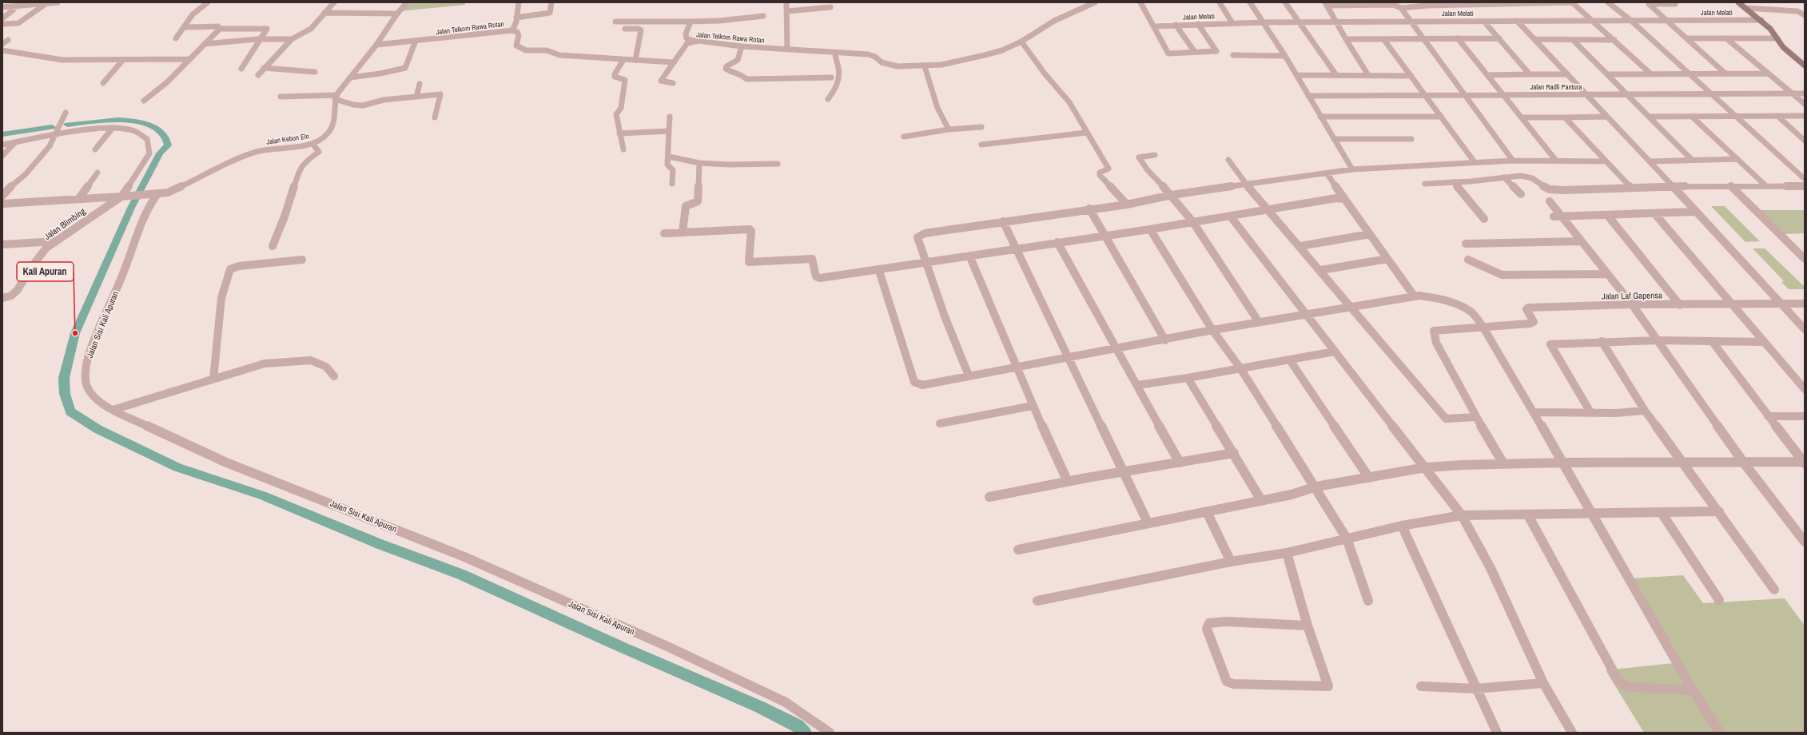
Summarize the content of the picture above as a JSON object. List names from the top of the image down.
{
  "streets": {
    "street": [
      "Jalan Melati",
      "Jalan Telkom Rawa Rotan",
      "Jalan Radli Pantura",
      "Jalan Kebon Elo",
      "Jalan Blimbing",
      "Jalan Laf Gapensa",
      "Jalan Sisi Kali Apuran"
    ]
  },
  "crossings": [
    ["Jalan Kebon Elo", "Jalan Blimbing"],
    ["Jalan Kebon Elo", "Jalan Sisi Kali Apuran"],
    ["Jalan Blimbing", "Jalan Sisi Kali Apuran"]
  ],
  "places": ["Kali Apuran"]
}
